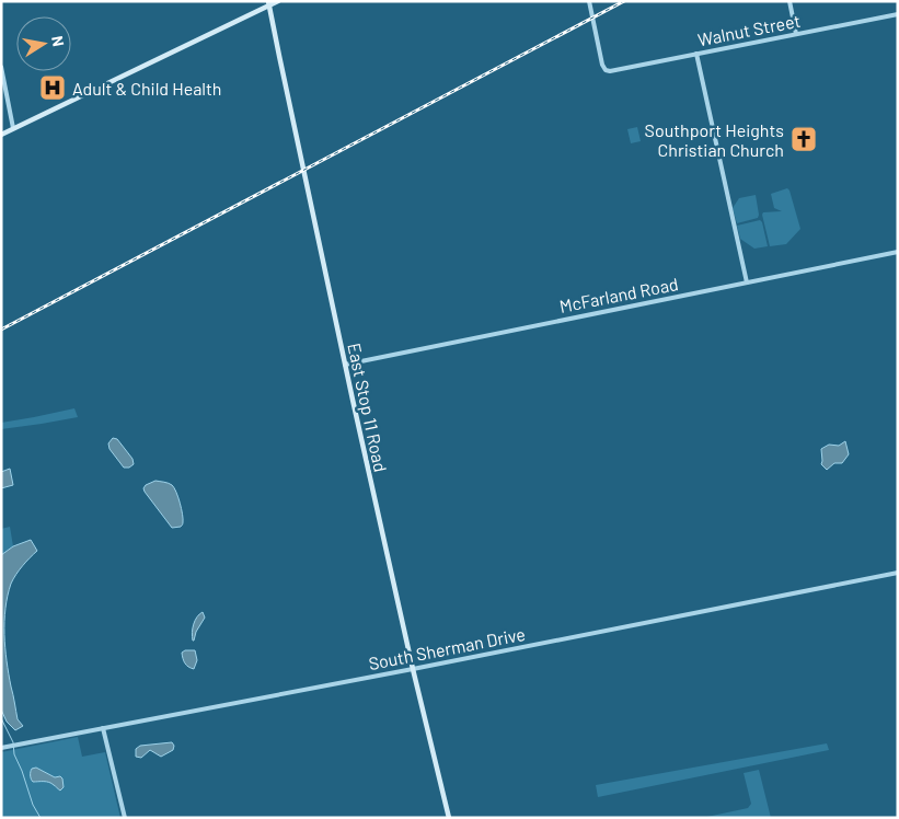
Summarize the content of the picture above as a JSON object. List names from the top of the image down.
{
  "streets": {
    "main road": ["East Stop 11 Road"],
    "street": ["Walnut Street", "McFarland Road", "South Sherman Drive"]
  },
  "crossings": [
    ["McFarland Road", "East Stop 11 Road"],
    ["East Stop 11 Road", "South Sherman Drive"]
  ],
  "places": {
    "hospital": ["Adult & Child Health"],
    "church": ["Southport Heights Christian Church"]
  },
  "north": "right"
}
